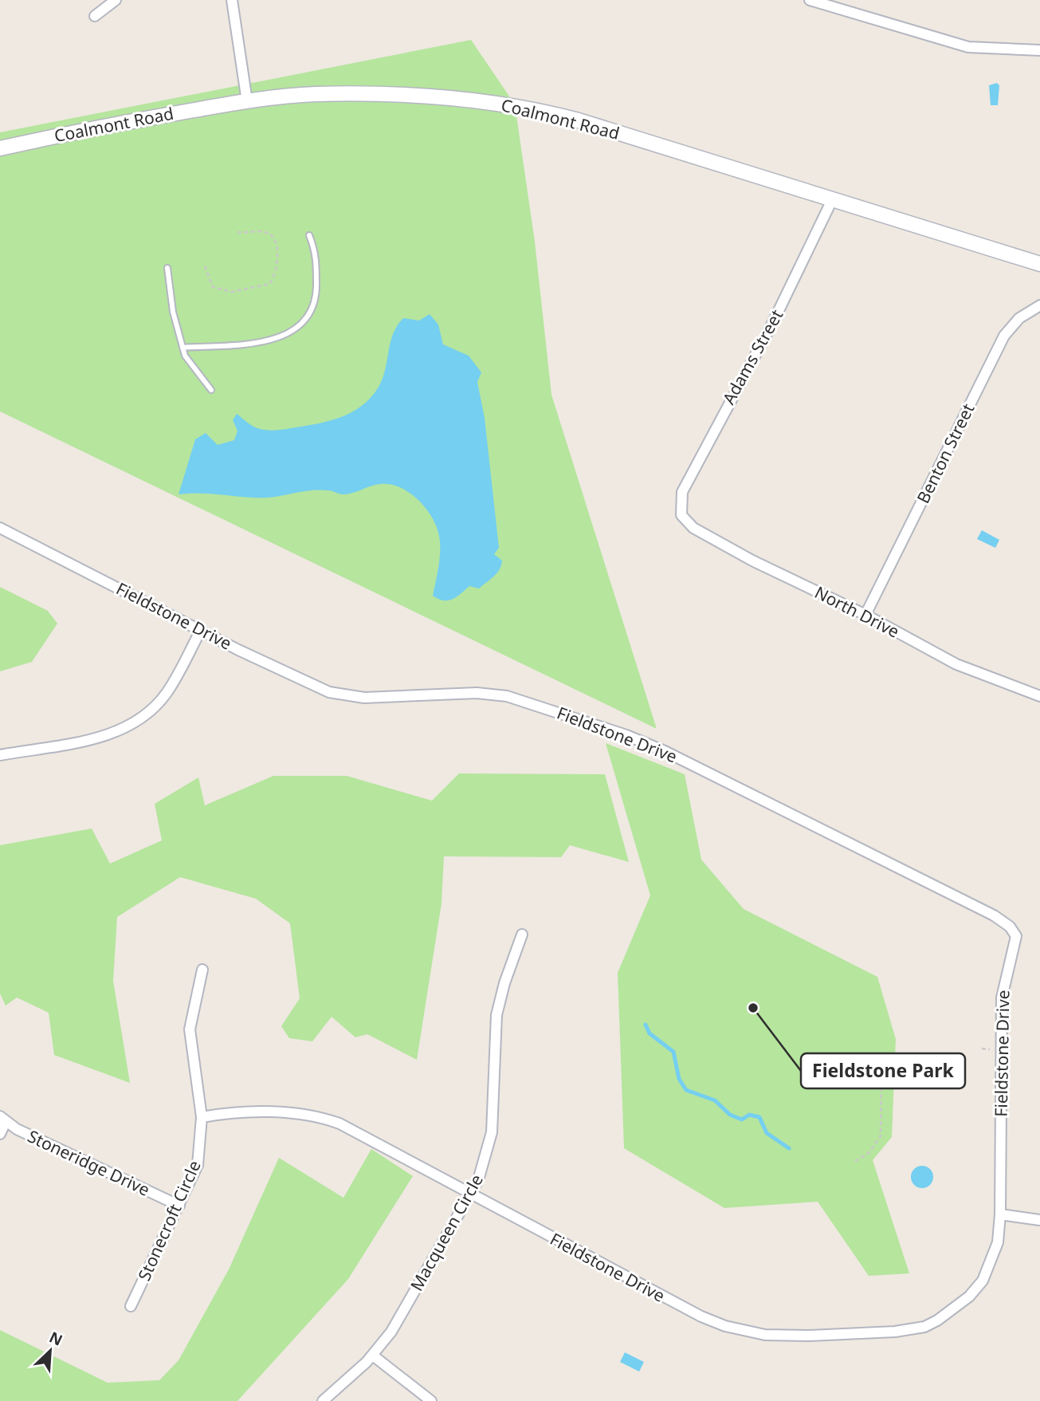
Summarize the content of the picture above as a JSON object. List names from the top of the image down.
{
  "streets": {
    "street": [
      "Coalmont Road",
      "Adams Street",
      "Benton Street",
      "North Drive",
      "Fieldstone Drive",
      "Stoneridge Drive",
      "Stonecroft Circle",
      "Macqueen Circle"
    ]
  },
  "crossings": [
    ["Coalmont Road", "Adams Street"],
    ["Adams Street", "North Drive"],
    ["Benton Street", "North Drive"],
    ["Fieldstone Drive", "Stonecroft Circle"],
    ["Fieldstone Drive", "Macqueen Circle"],
    ["Stoneridge Drive", "Stonecroft Circle"]
  ],
  "places": ["Fieldstone Park"],
  "north": "top right"
}
